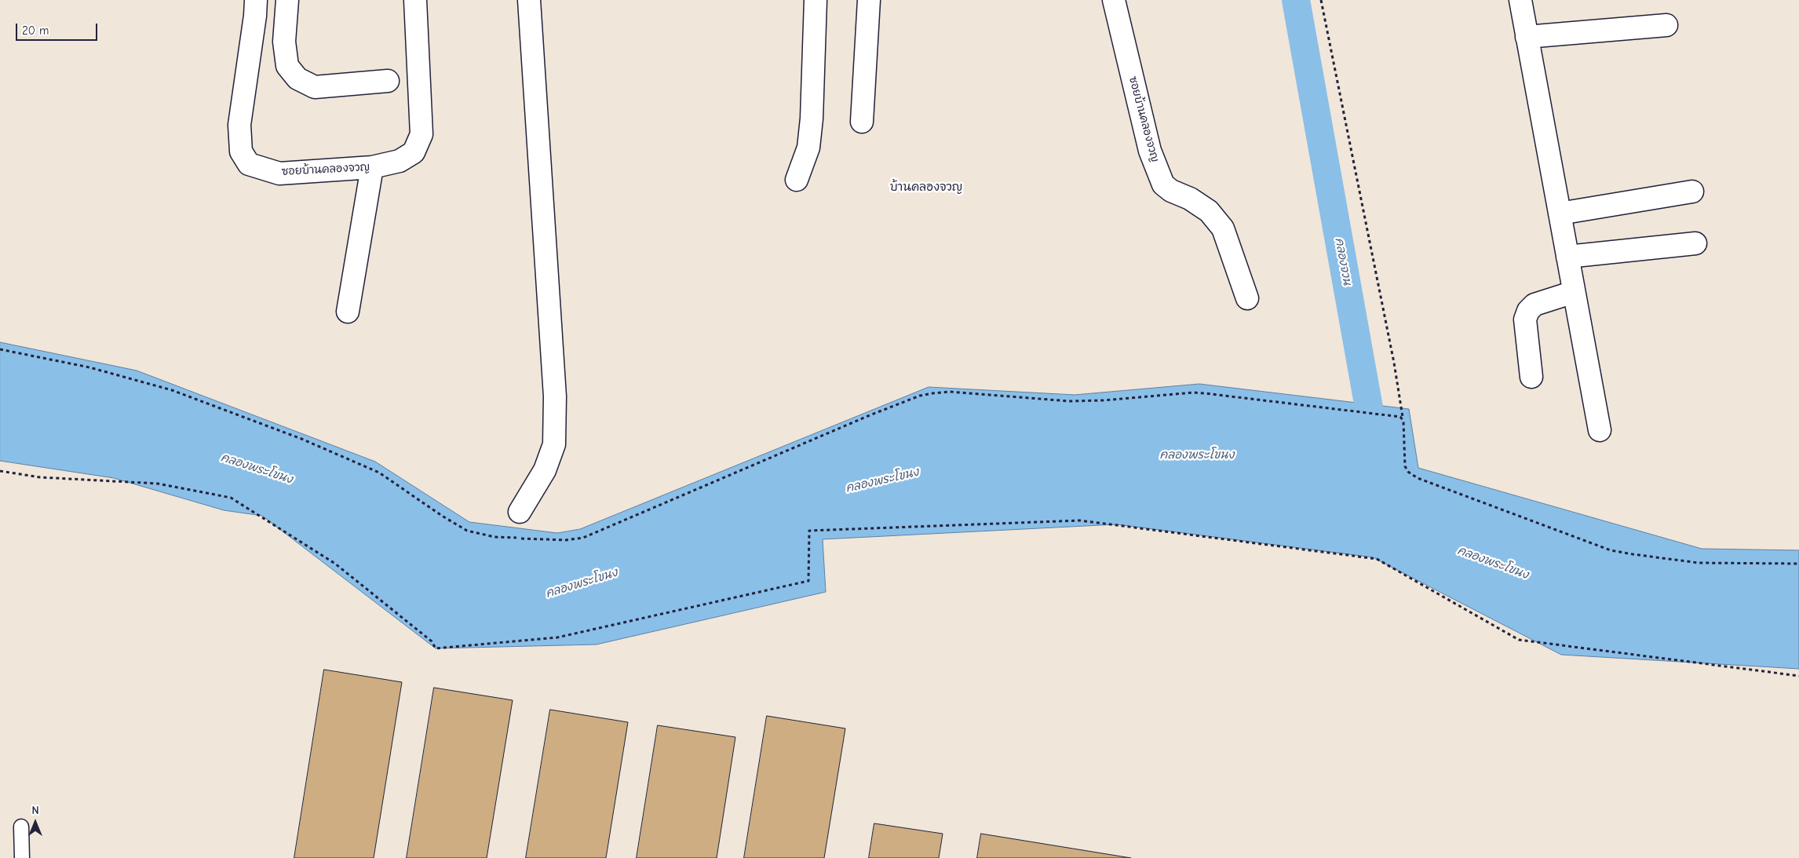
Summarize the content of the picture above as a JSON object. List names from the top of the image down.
{
  "streets": {
    "street": ["ซอยบ้านคลองจวญ"]
  },
  "districts": ["บ้านคลองจวญ"],
  "water": ["คลองจวน", "คลองพระโขนง"],
  "scale_bar": "20 m",
  "north": "top"
}
